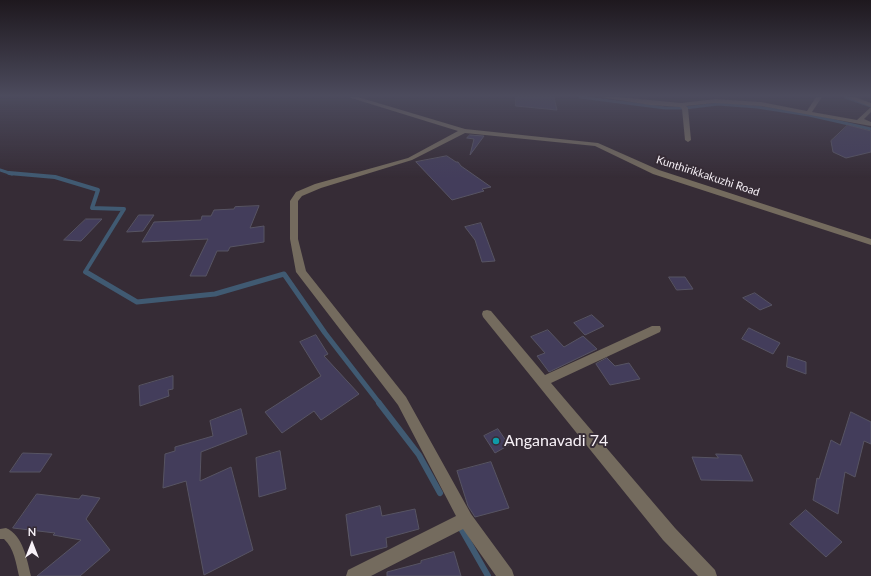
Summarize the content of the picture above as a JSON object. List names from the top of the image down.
{
  "streets": {
    "street": ["Kunthirikkakuzhi Road"]
  },
  "places": ["Anganavadi 74"],
  "north": "top"
}
